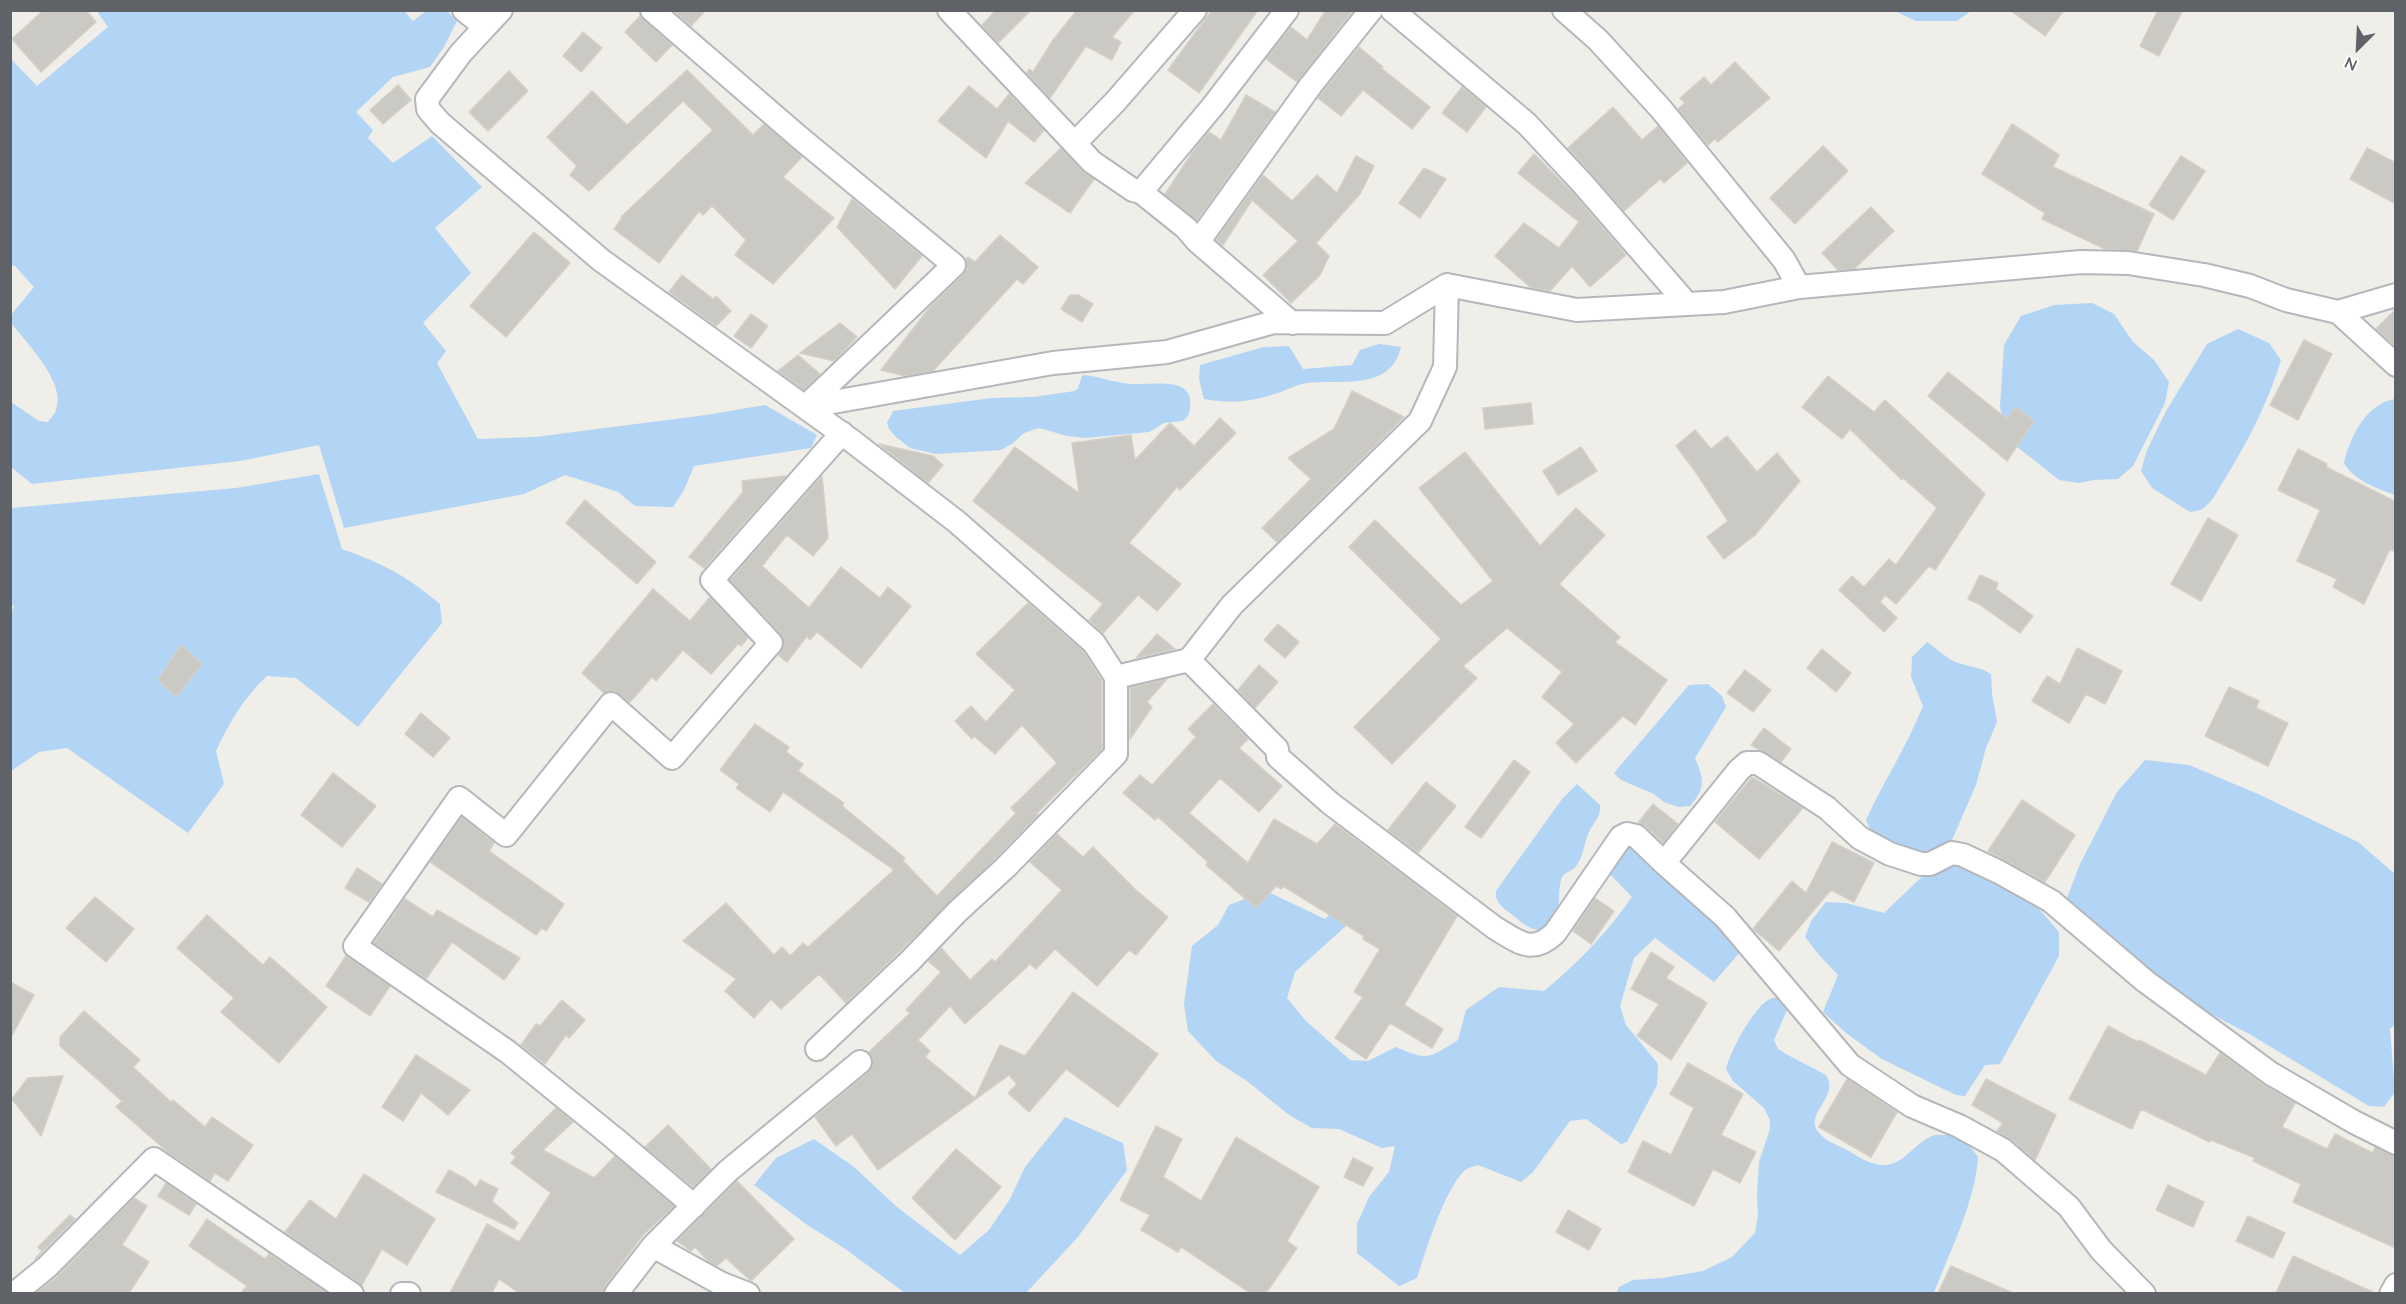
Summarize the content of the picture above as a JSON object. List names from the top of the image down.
{
  "north": "bottom left"
}
